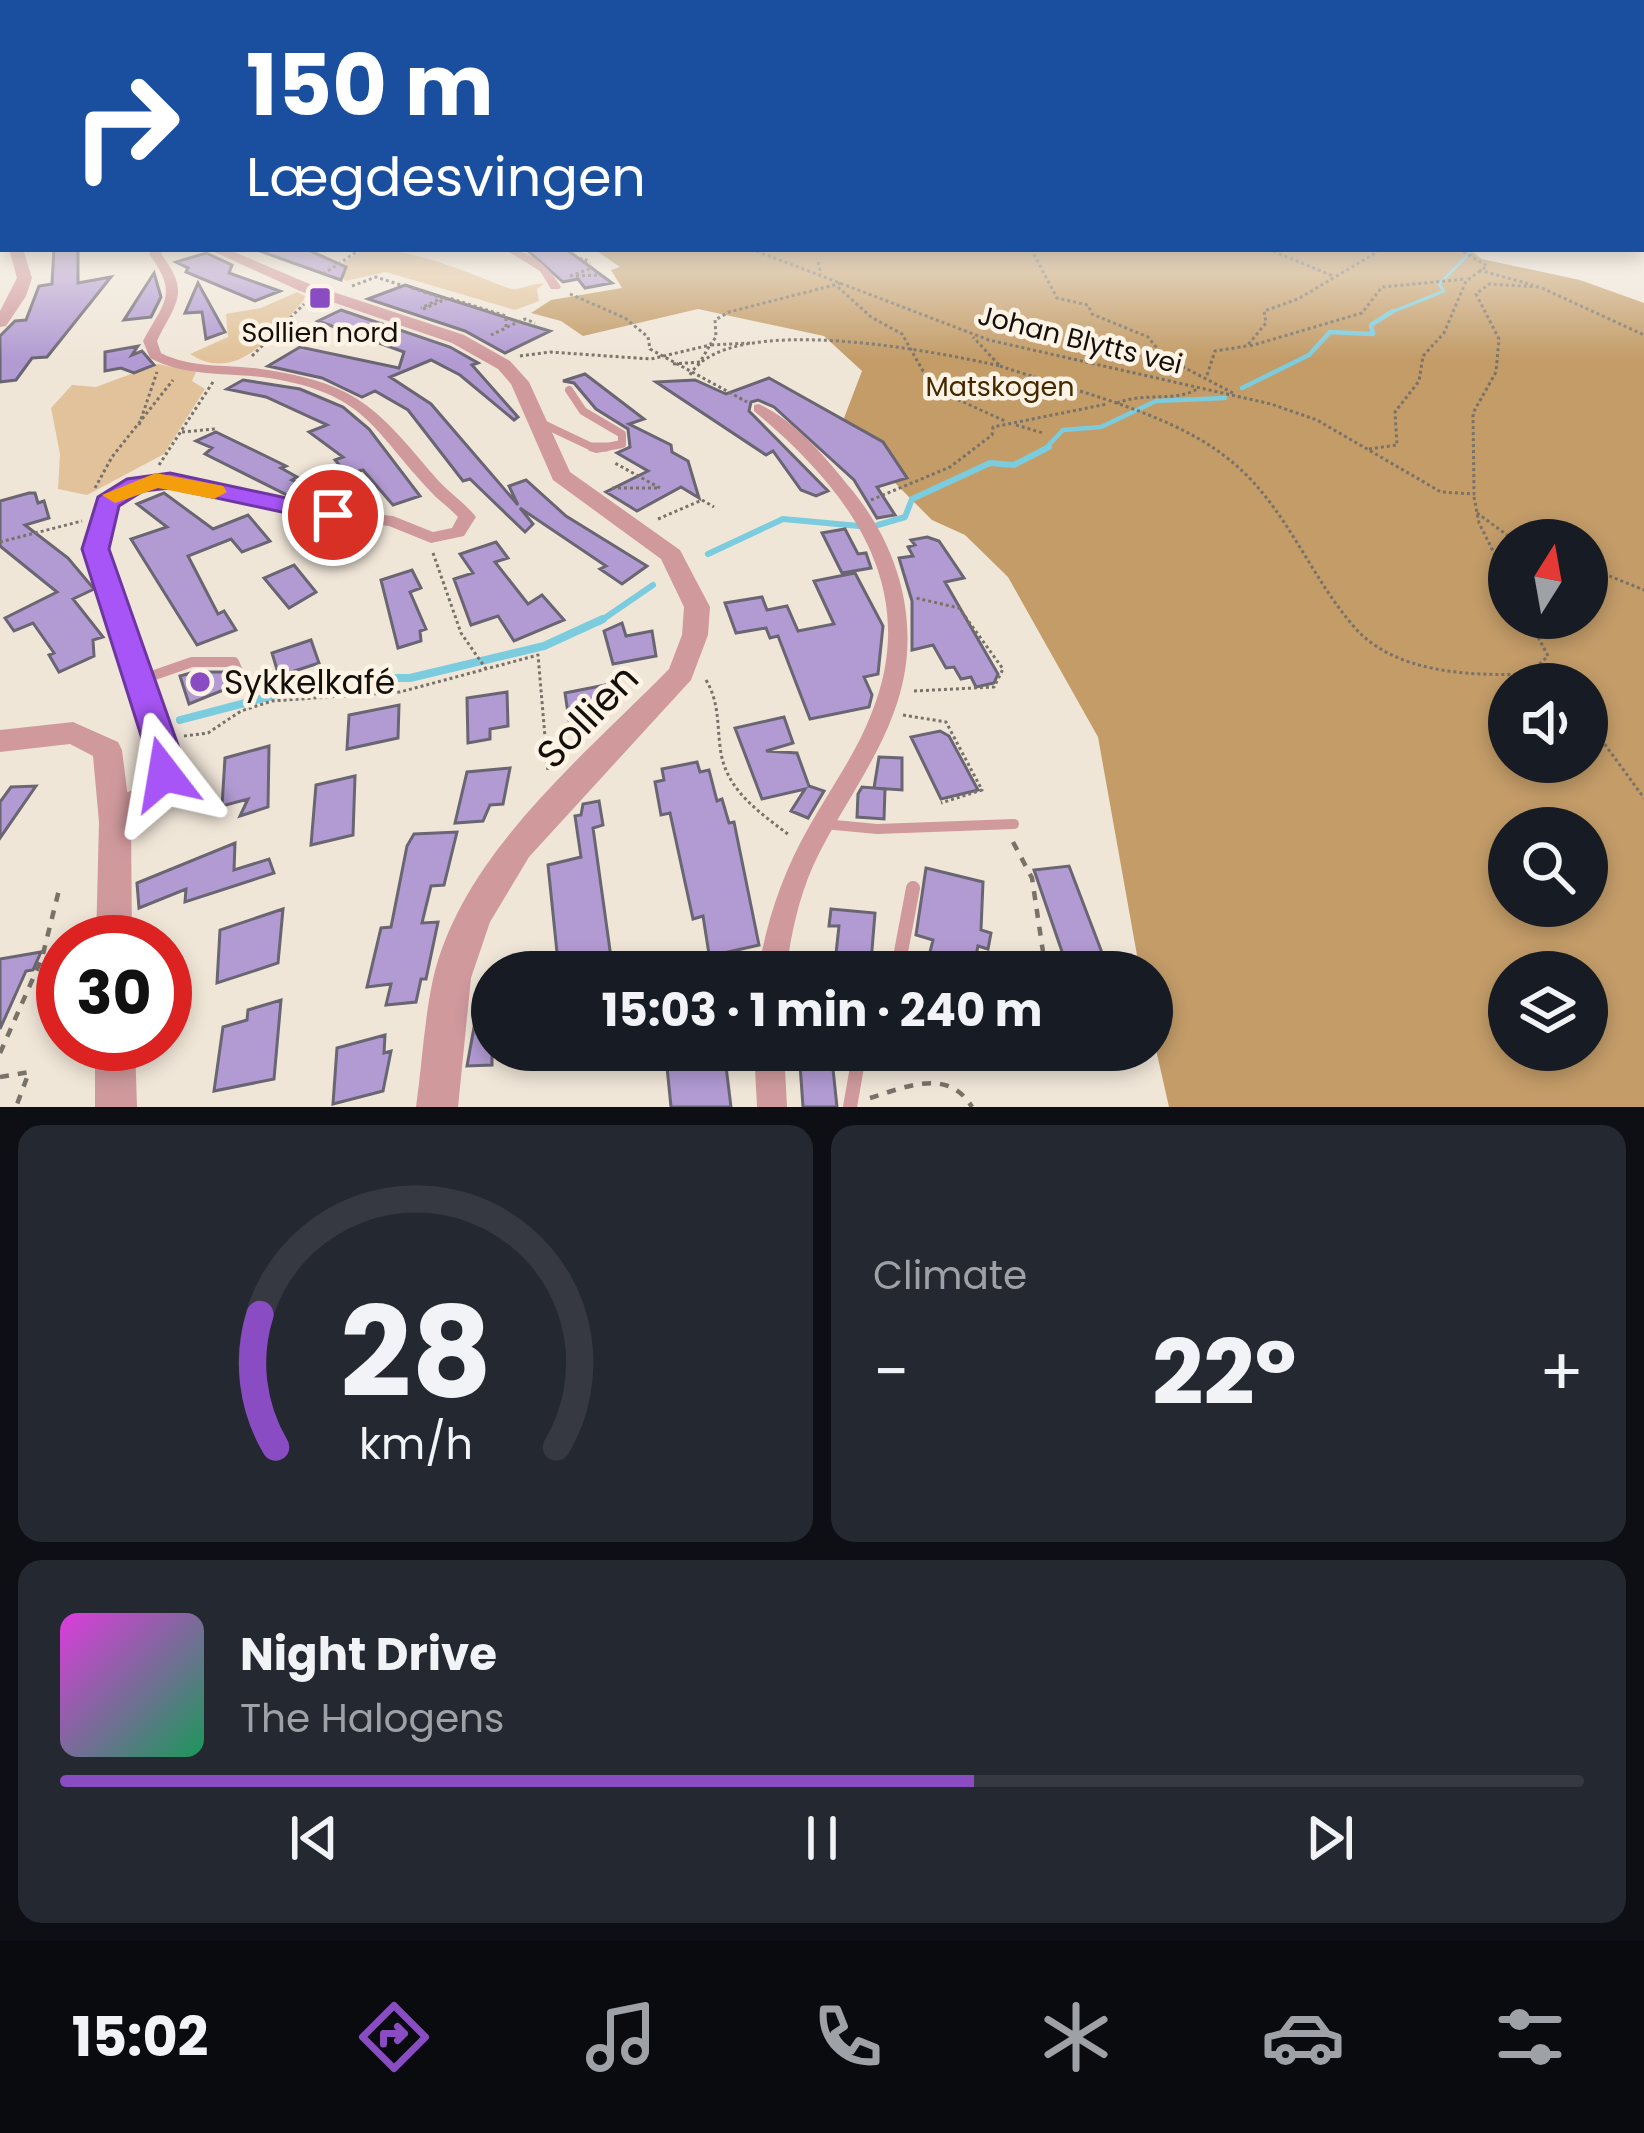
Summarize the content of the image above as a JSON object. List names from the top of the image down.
{
  "streets": {
    "street": ["Sollien"],
    "path": ["Johan Blytts vei"]
  },
  "parks": ["Matskogen"],
  "places": {
    "transit": ["Sollien nord"],
    "other": ["Sykkelkafé"]
  },
  "north": "top",
  "page": {
    "turn": ["150 m", "Lægdesvingen"],
    "limit": "30",
    "trip": "15:03 · 1 min · 240 m",
    "tile": "Climate",
    "heat": ["−", "22°", "+"],
    "song": ["Night Drive", "The Halogens"],
    "tabs": "15:02",
    "gauge": ["28", "km/h"]
  }
}
